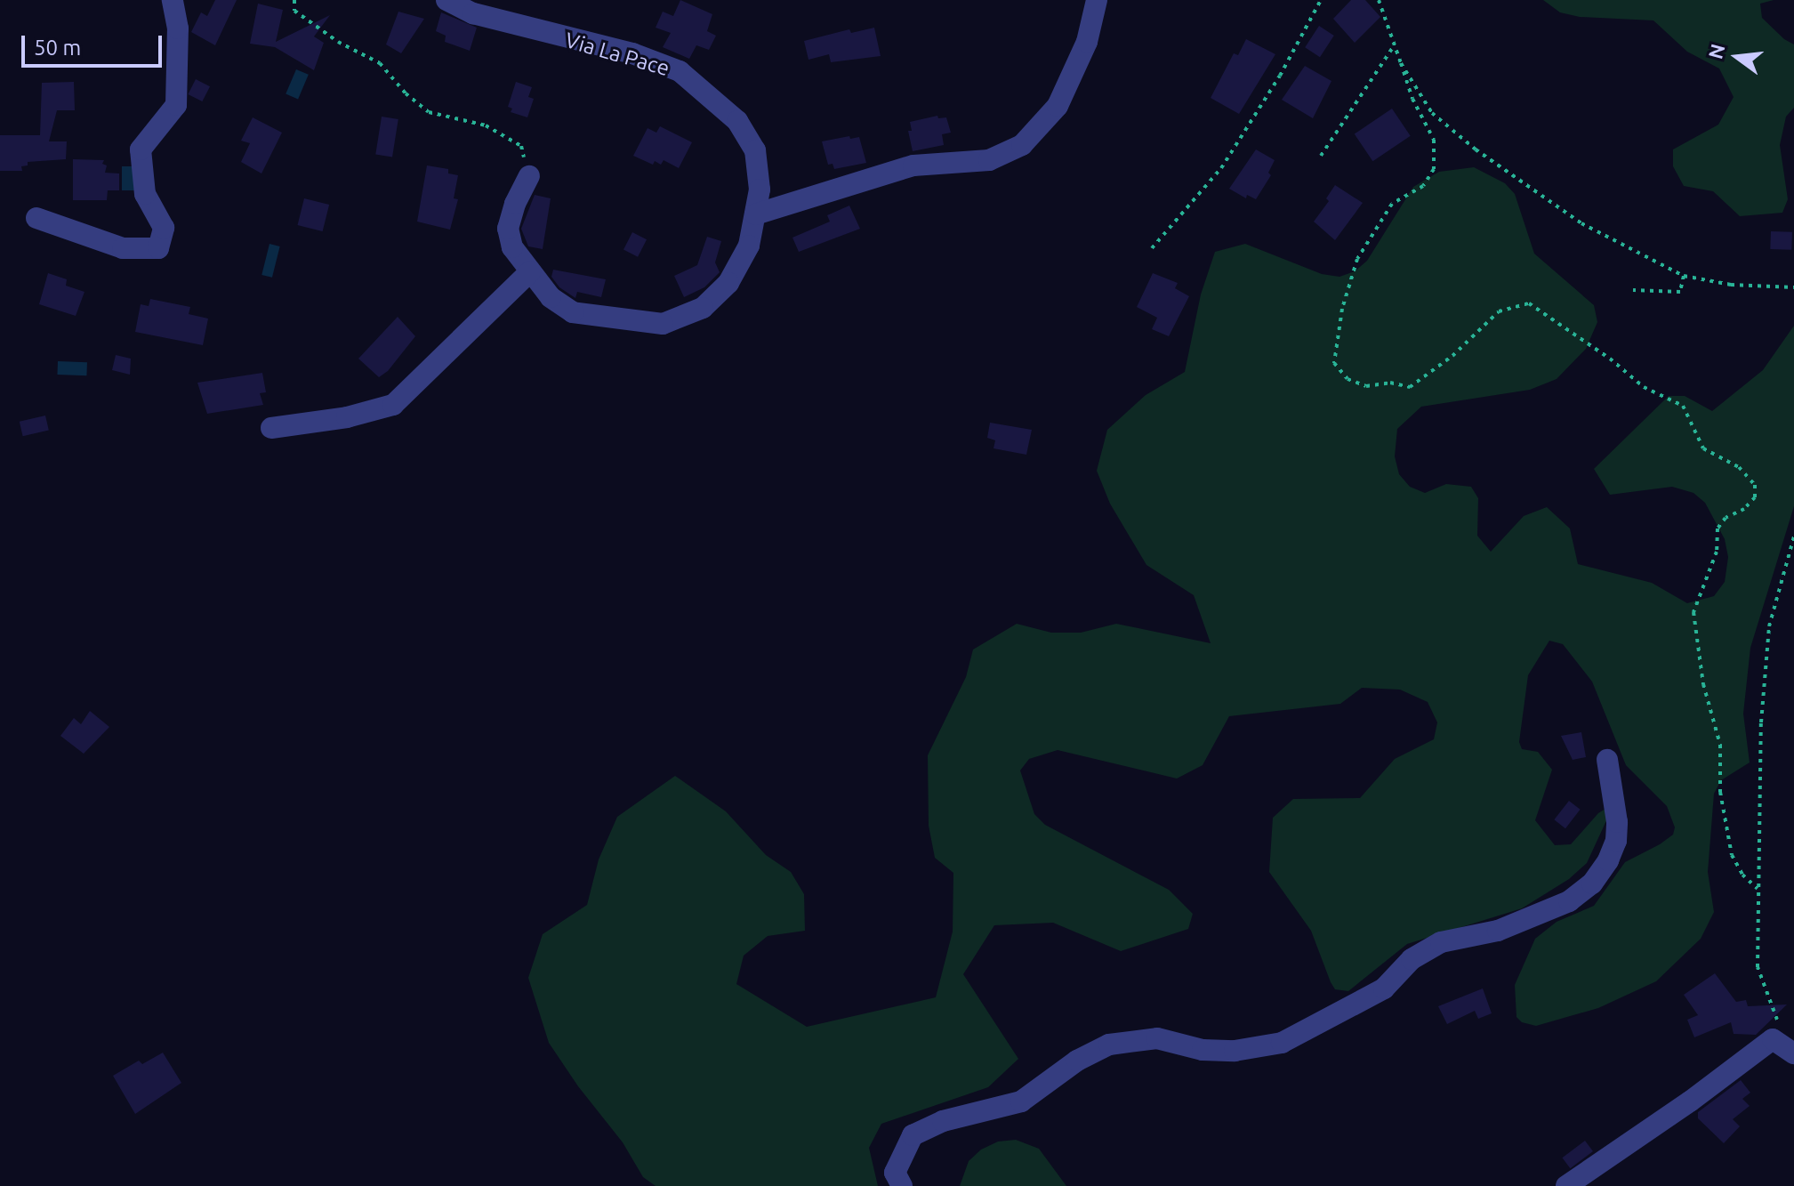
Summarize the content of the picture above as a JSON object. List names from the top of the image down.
{
  "streets": {
    "street": ["Via La Pace"]
  },
  "scale_bar": "50 m",
  "north": "left"
}
